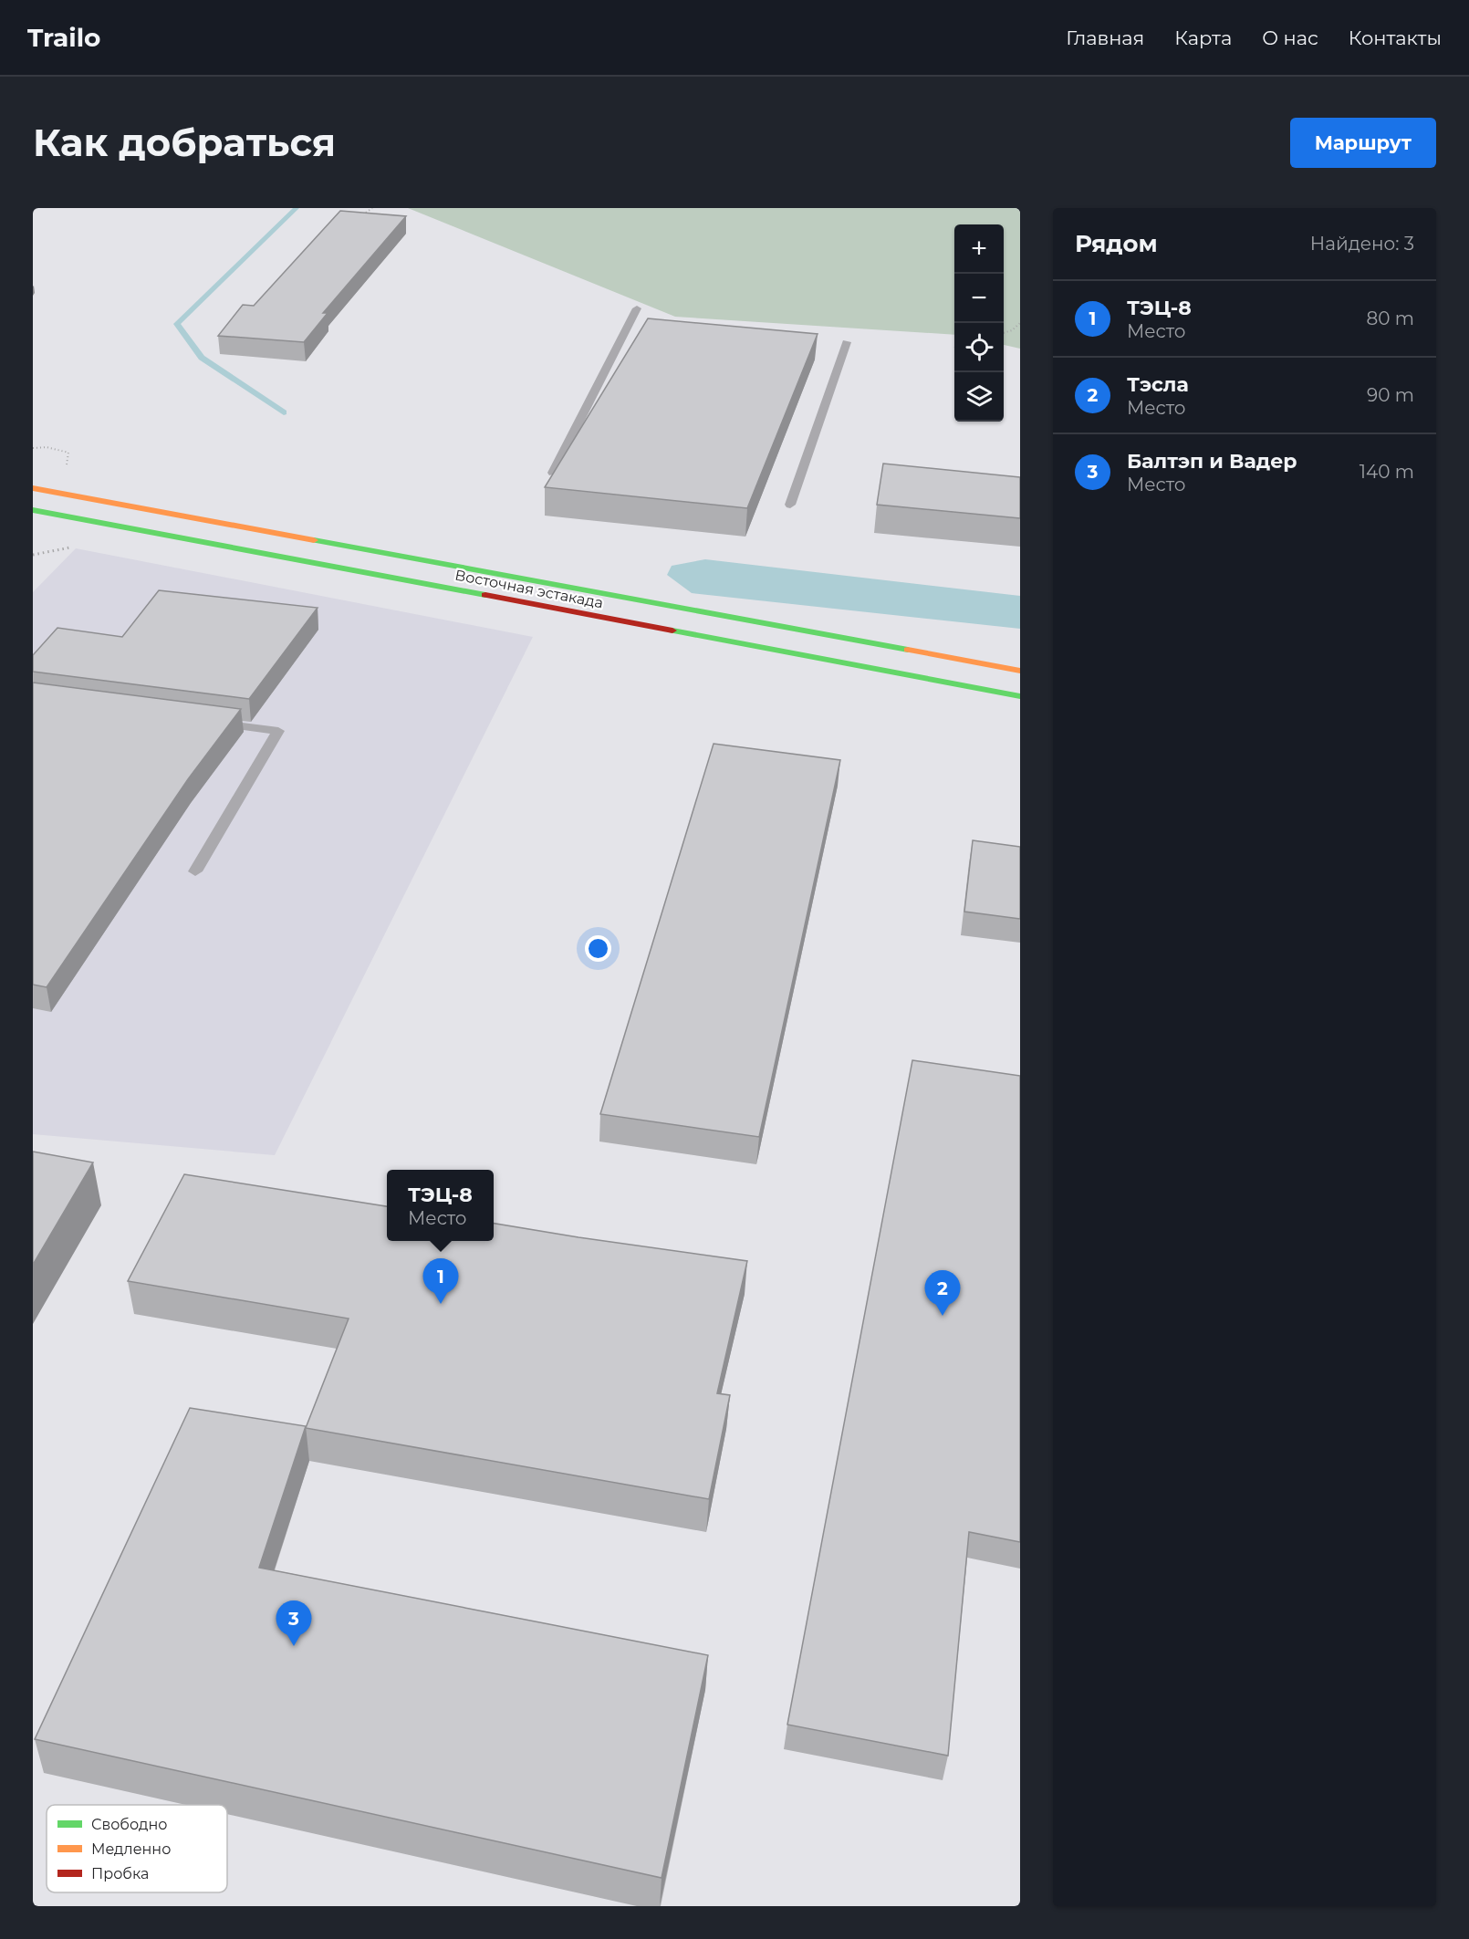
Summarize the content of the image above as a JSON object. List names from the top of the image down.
{
  "streets": {
    "main road": ["Восточная эстакада"]
  },
  "legend": ["Свободно", "Медленно", "Пробка"],
  "page": {
    "header": "Trailo",
    "nav": [
      "Главная",
      "Карта",
      "О нас",
      "Контакты"
    ],
    "buttons": "Маршрут",
    "title": "Как добраться",
    "heading": ["Рядом", "Найдено: 3"],
    "map_buttons": ["+", "−"],
    "list": [
      {
        "mark": "1",
        "name": "ТЭЦ-8",
        "note": "Место",
        "value": "80 m"
      },
      {
        "mark": "2",
        "name": "Тэсла",
        "note": "Место",
        "value": "90 m"
      },
      {
        "mark": "3",
        "name": "Балтэп и Вадер",
        "note": "Место",
        "value": "140 m"
      }
    ],
    "popup": ["ТЭЦ-8", "Место"],
    "pins": ["1", "2", "3"]
  }
}
